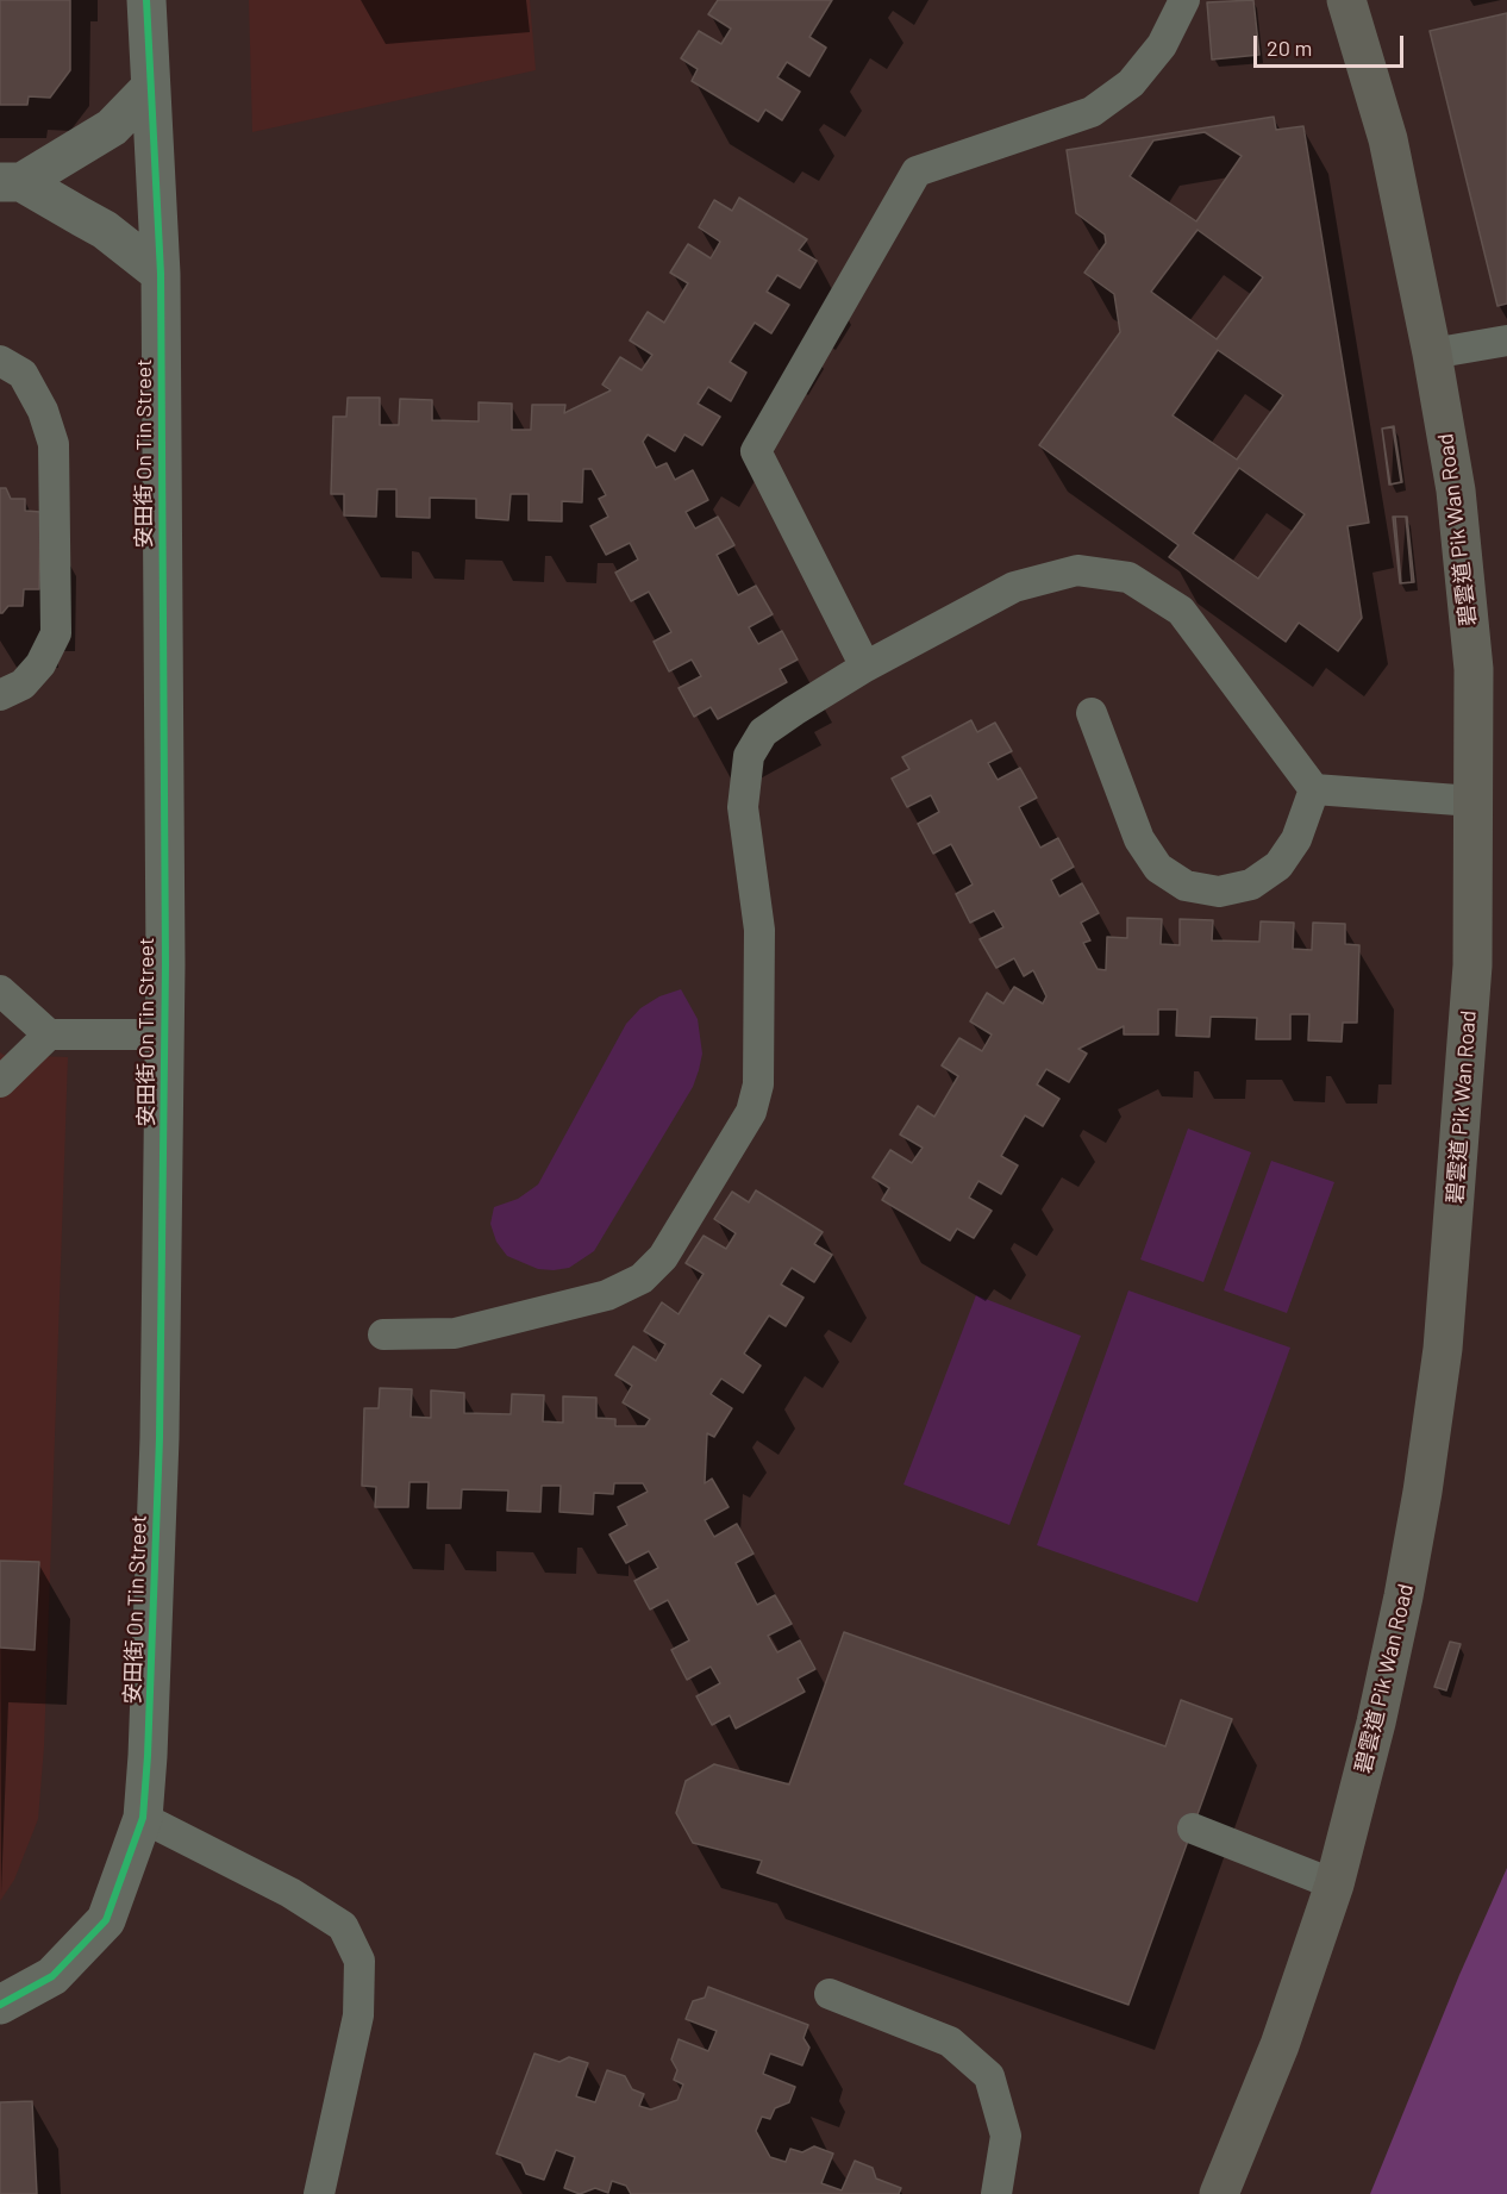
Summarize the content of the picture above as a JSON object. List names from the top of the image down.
{
  "streets": {
    "main road": ["碧雲道 Pik Wan Road"],
    "street": ["安田街 On Tin Street"]
  },
  "scale_bar": "20 m"
}
